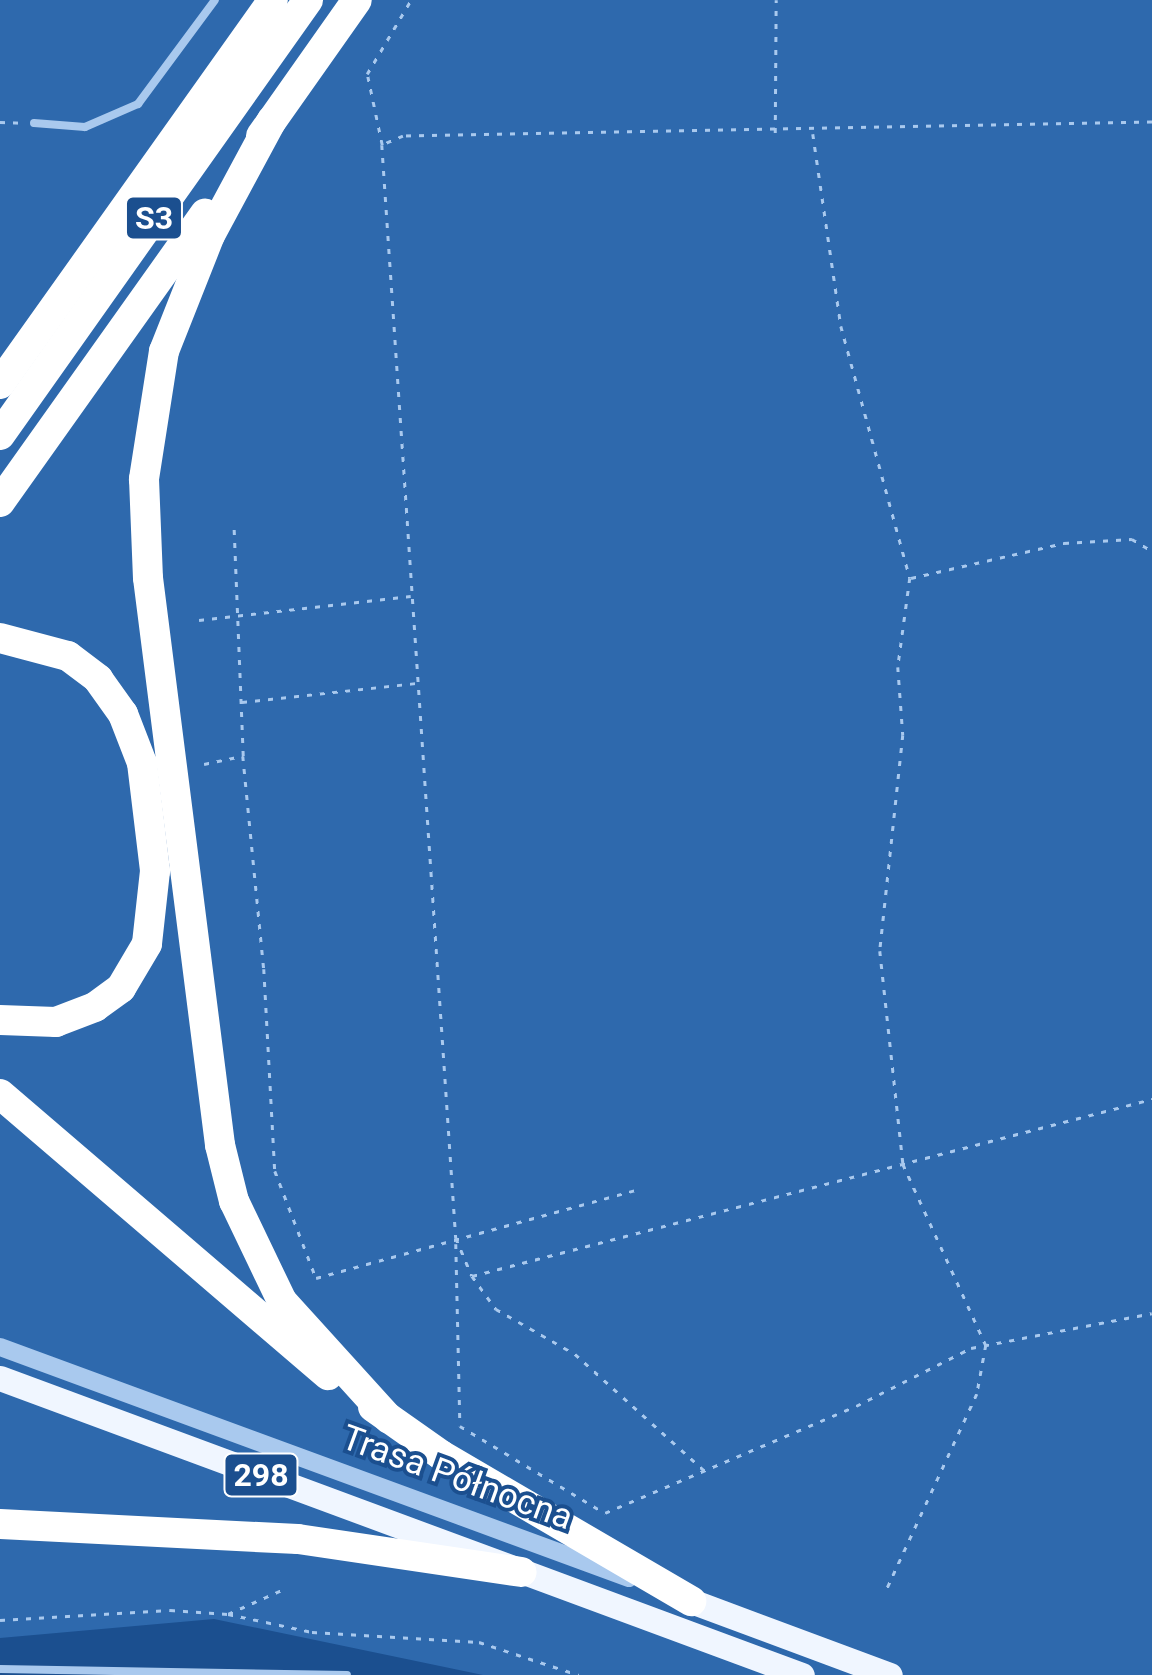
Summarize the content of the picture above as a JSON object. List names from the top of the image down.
{
  "streets": {
    "highway": ["S3"],
    "main road": ["298", "Trasa Północna"]
  }
}
